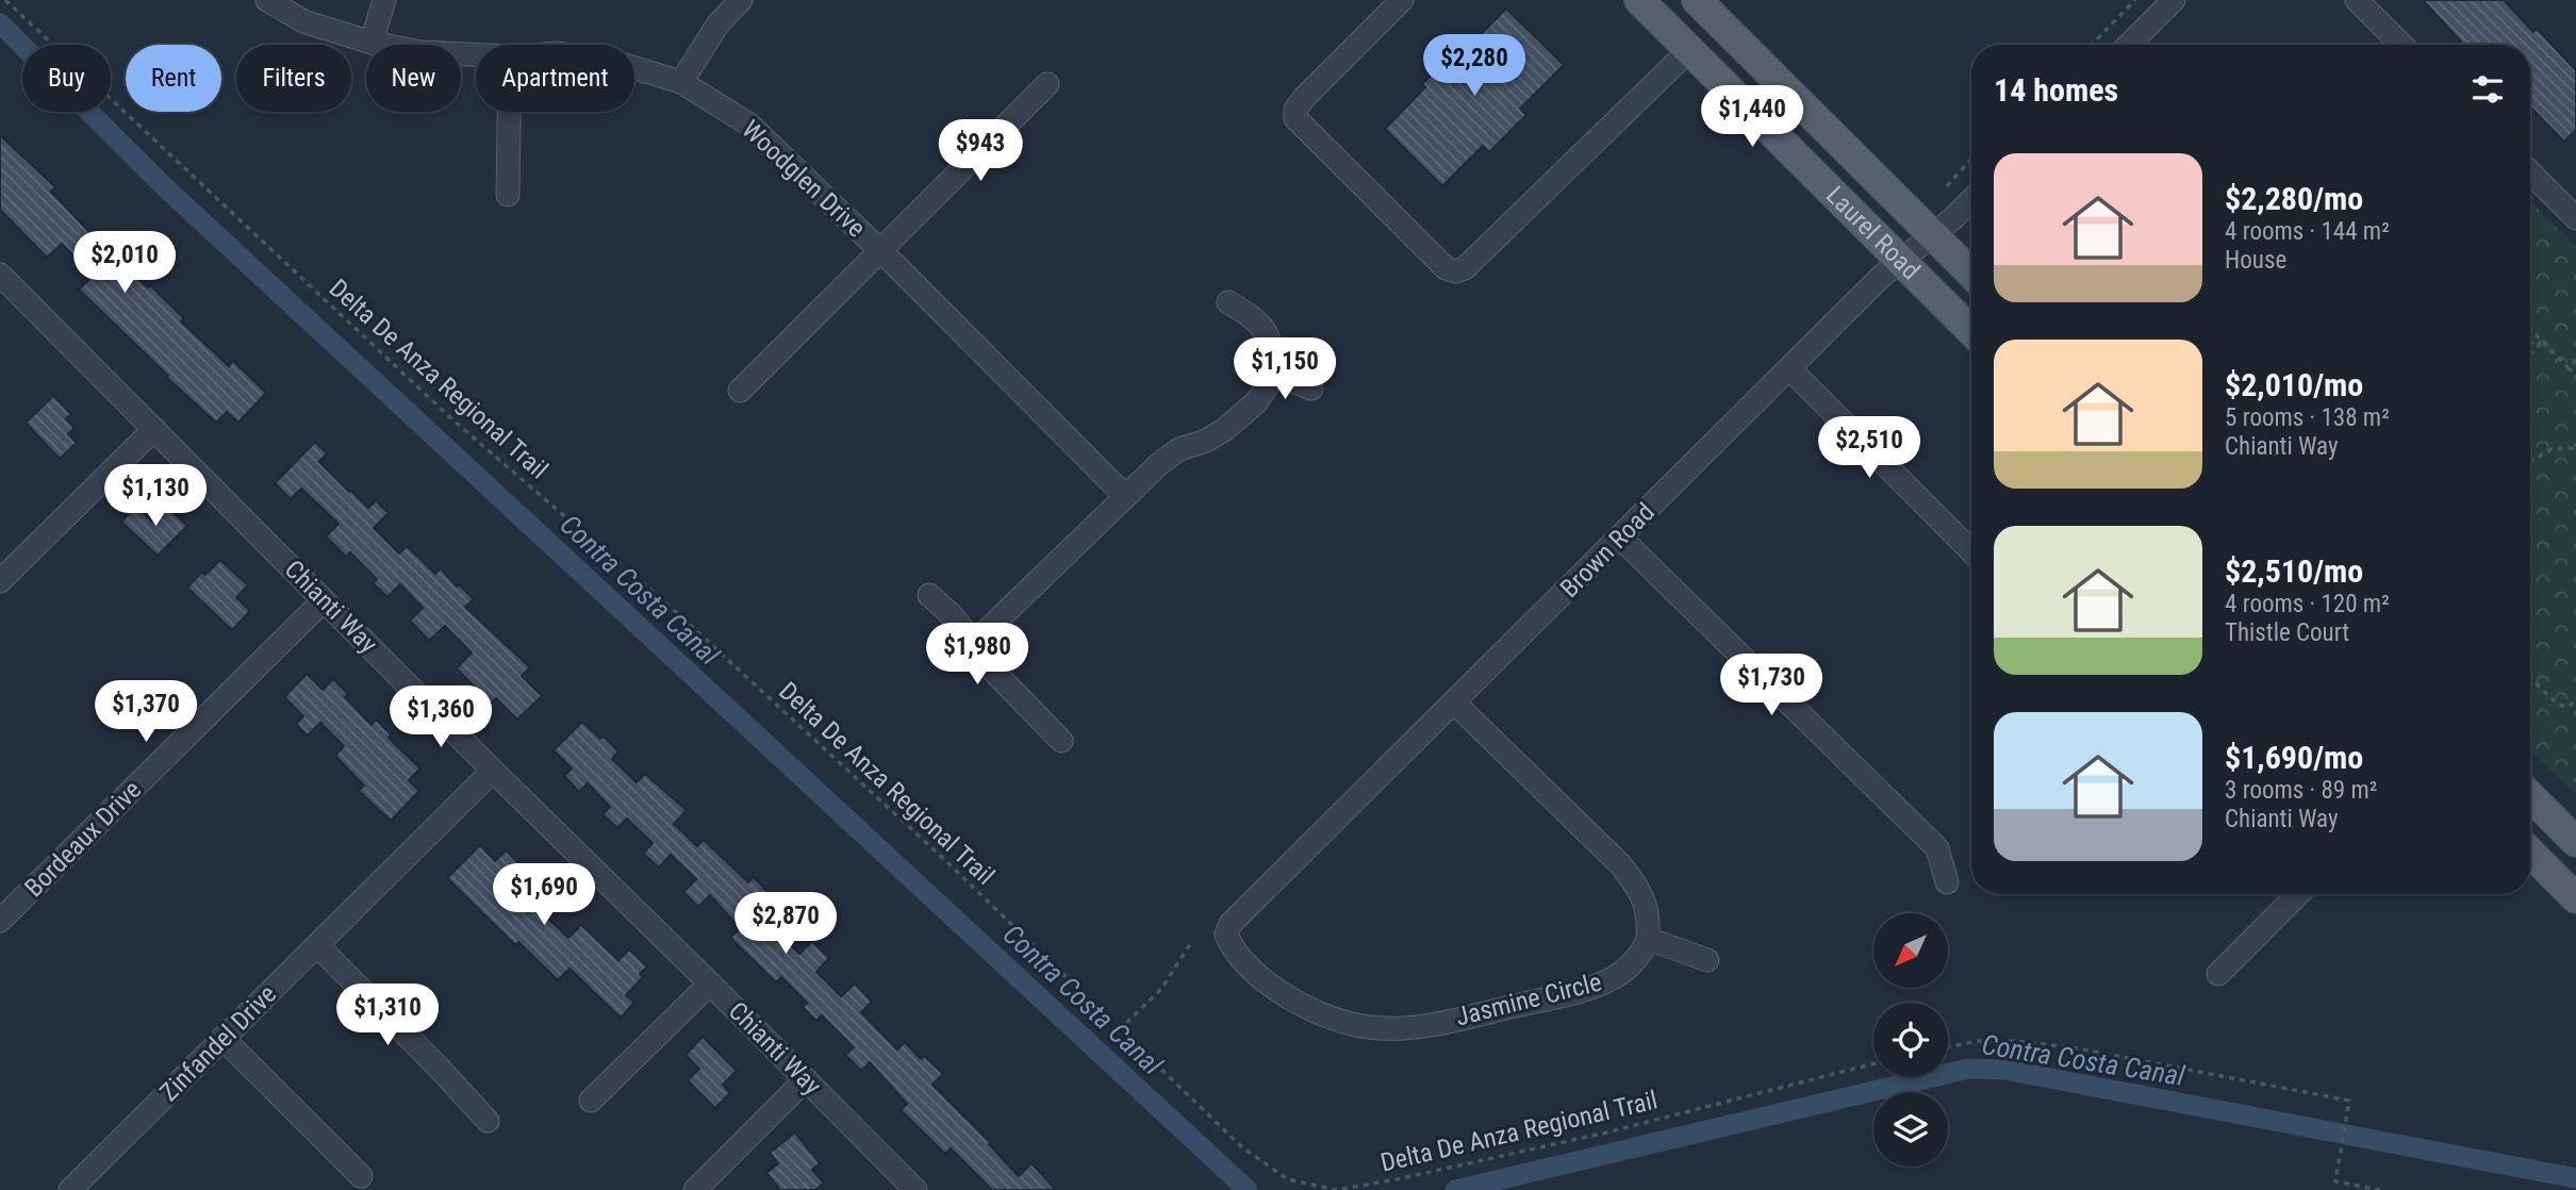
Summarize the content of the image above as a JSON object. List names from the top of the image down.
{
  "streets": {
    "main road": ["Laurel Road"],
    "street": [
      "Woodglen Drive",
      "Brown Road",
      "Chianti Way",
      "Bordeaux Drive",
      "Jasmine Circle",
      "Zinfandel Drive"
    ],
    "path": ["Delta De Anza Regional Trail"]
  },
  "crossings": [
    ["Laurel Road", "Brown Road"],
    ["Brown Road", "Jasmine Circle"],
    ["Chianti Way", "Bordeaux Drive"],
    ["Chianti Way", "Zinfandel Drive"]
  ],
  "water": ["Contra Costa Canal"],
  "north": "bottom left",
  "page": {
    "price": [
      "$2,280",
      "$1,440",
      "$943",
      "$2,010",
      "$1,150",
      "$2,510",
      "$1,130",
      "$1,980",
      "$1,730",
      "$1,370",
      "$1,360",
      "$1,690",
      "$2,870",
      "$1,310"
    ],
    "chip": [
      "Buy",
      "Rent",
      "Filters",
      "New",
      "Apartment"
    ],
    "heading": "14 homes",
    "list": [
      {
        "name": "$2,280/mo",
        "note": "4 rooms · 144 m² · House"
      },
      {
        "name": "$2,010/mo",
        "note": "5 rooms · 138 m² · Chianti Way"
      },
      {
        "name": "$2,510/mo",
        "note": "4 rooms · 120 m² · Thistle Court"
      },
      {
        "name": "$1,690/mo",
        "note": "3 rooms · 89 m² · Chianti Way"
      }
    ]
  }
}
